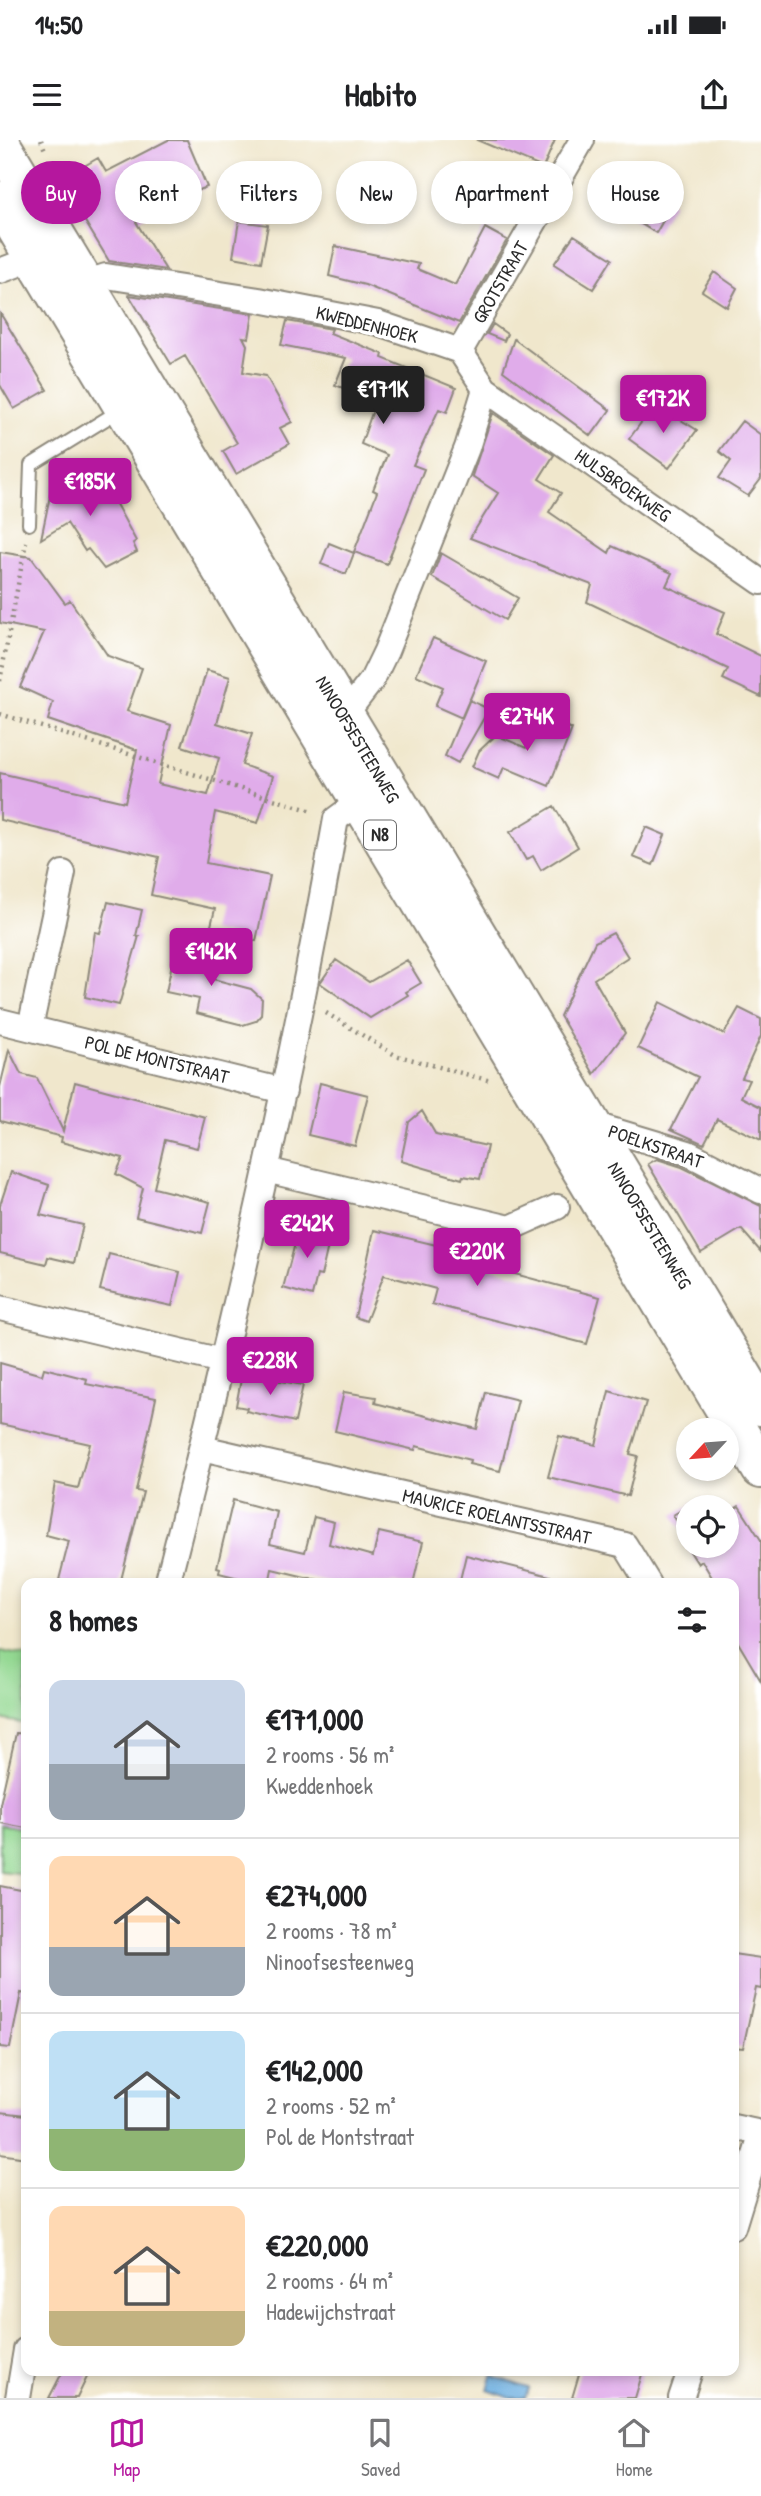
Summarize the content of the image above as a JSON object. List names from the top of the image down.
{
  "streets": {
    "main road": ["NINOOFSESTEENWEG", "N8"],
    "street": [
      "GROTSTRAAT",
      "KWEDDENHOEK",
      "HULSBROEKWEG",
      "POL DE MONTSTRAAT",
      "POELKSTRAAT",
      "MAURICE ROELANTSSTRAAT"
    ]
  },
  "crossings": [
    ["GROTSTRAAT", "KWEDDENHOEK"],
    ["KWEDDENHOEK", "NINOOFSESTEENWEG"],
    ["NINOOFSESTEENWEG", "POELKSTRAAT"]
  ],
  "north": "bottom left",
  "page": {
    "status": "14:50",
    "header": "Habito",
    "chip": [
      "Buy",
      "Rent",
      "Filters",
      "New",
      "Apartment",
      "House"
    ],
    "price": [
      "€171K",
      "€172K",
      "€185K",
      "€274K",
      "€142K",
      "€242K",
      "€220K",
      "€228K"
    ],
    "heading": "8 homes",
    "list": [
      {
        "name": "€171,000",
        "note": "2 rooms · 56 m² · Kweddenhoek"
      },
      {
        "name": "€274,000",
        "note": "2 rooms · 78 m² · Ninoofsesteenweg"
      },
      {
        "name": "€142,000",
        "note": "2 rooms · 52 m² · Pol de Montstraat"
      },
      {
        "name": "€220,000",
        "note": "2 rooms · 64 m² · Hadewijchstraat"
      }
    ],
    "tabs": ["Map", "Saved", "Home"]
  }
}
